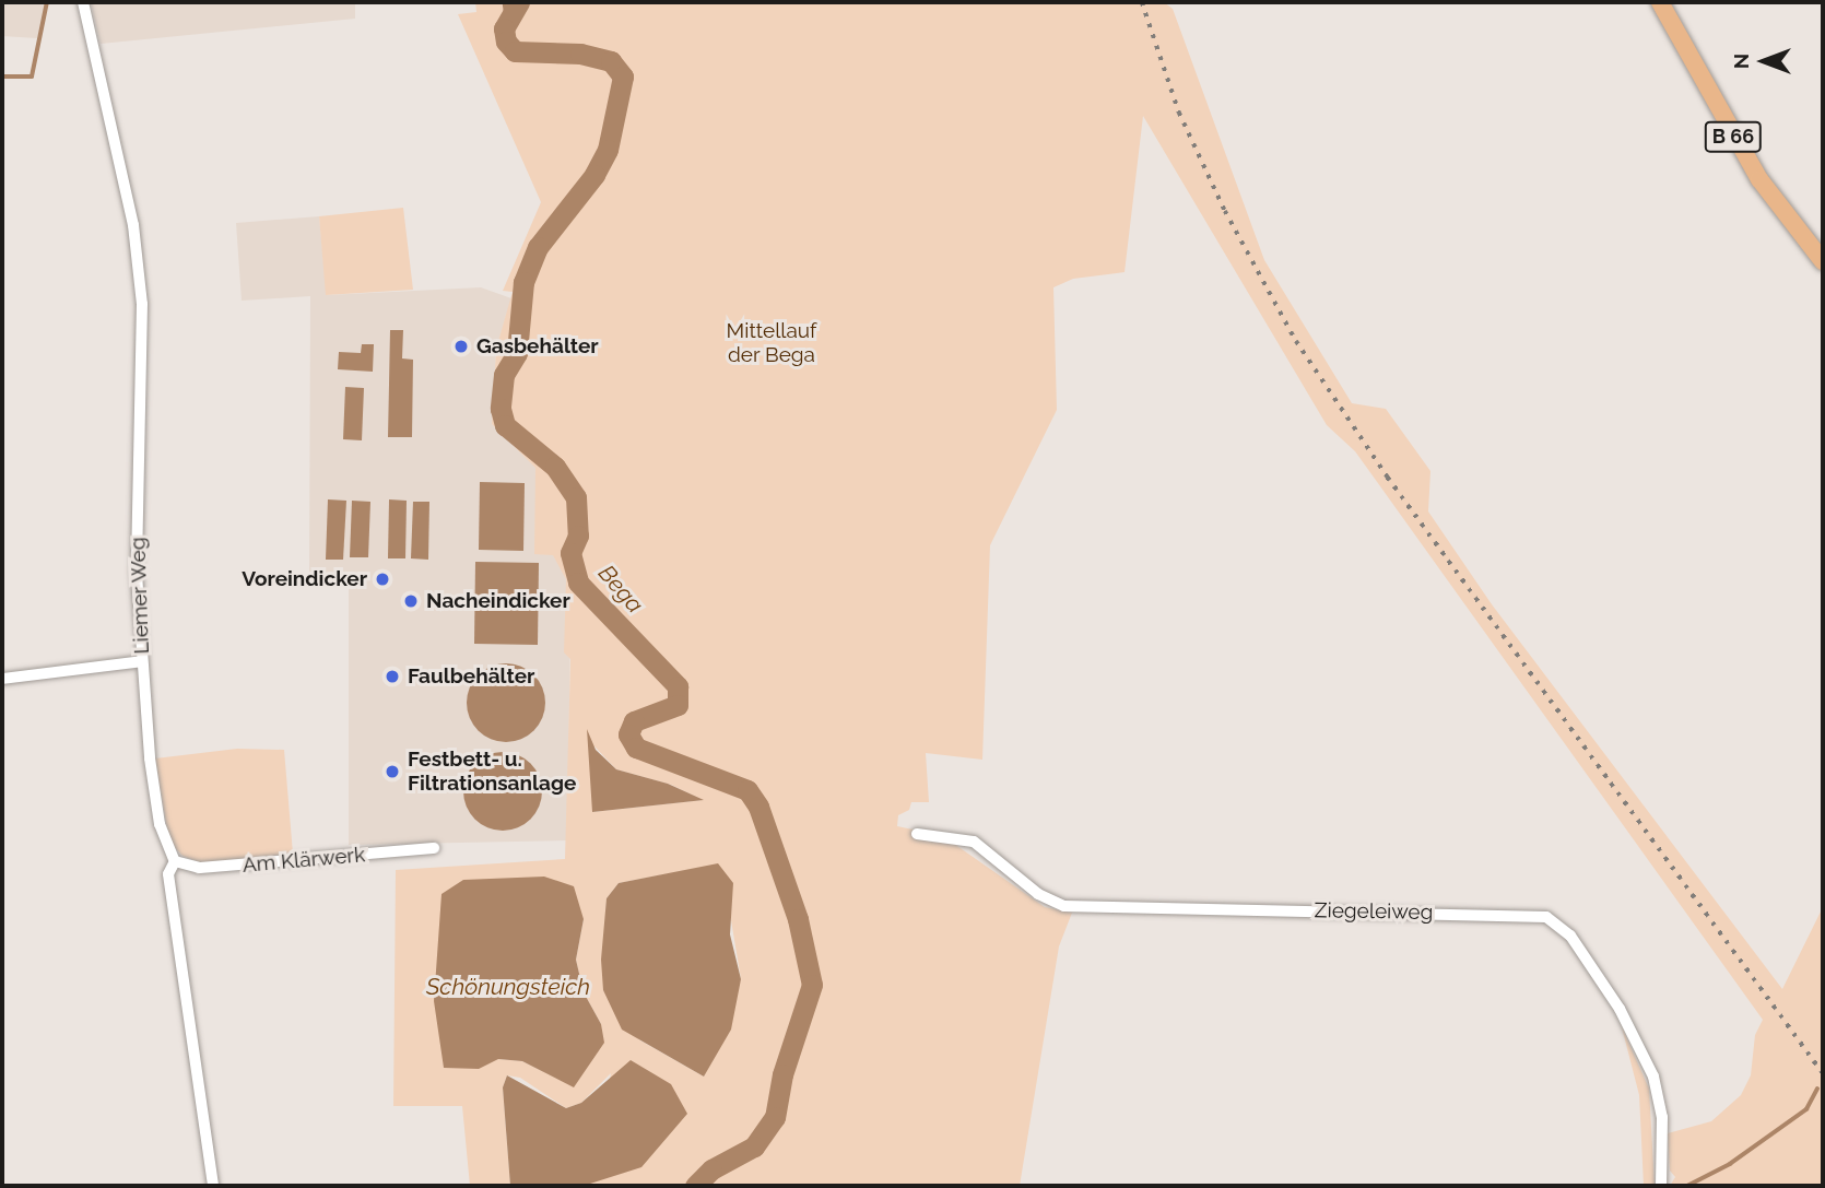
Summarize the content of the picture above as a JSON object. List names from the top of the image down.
{
  "streets": {
    "main road": ["B 66"],
    "street": ["Liemer Weg", "Am Klärwerk", "Ziegeleiweg"]
  },
  "crossings": [
    ["Liemer Weg", "Am Klärwerk"]
  ],
  "water": ["Bega", "Schönungsteich"],
  "parks": ["Mittellauf der Bega"],
  "places": [
    "Gasbehälter",
    "Voreindicker",
    "Nacheindicker",
    "Faulbehälter",
    "Festbett- u. Filtrationsanlage"
  ],
  "north": "left"
}
